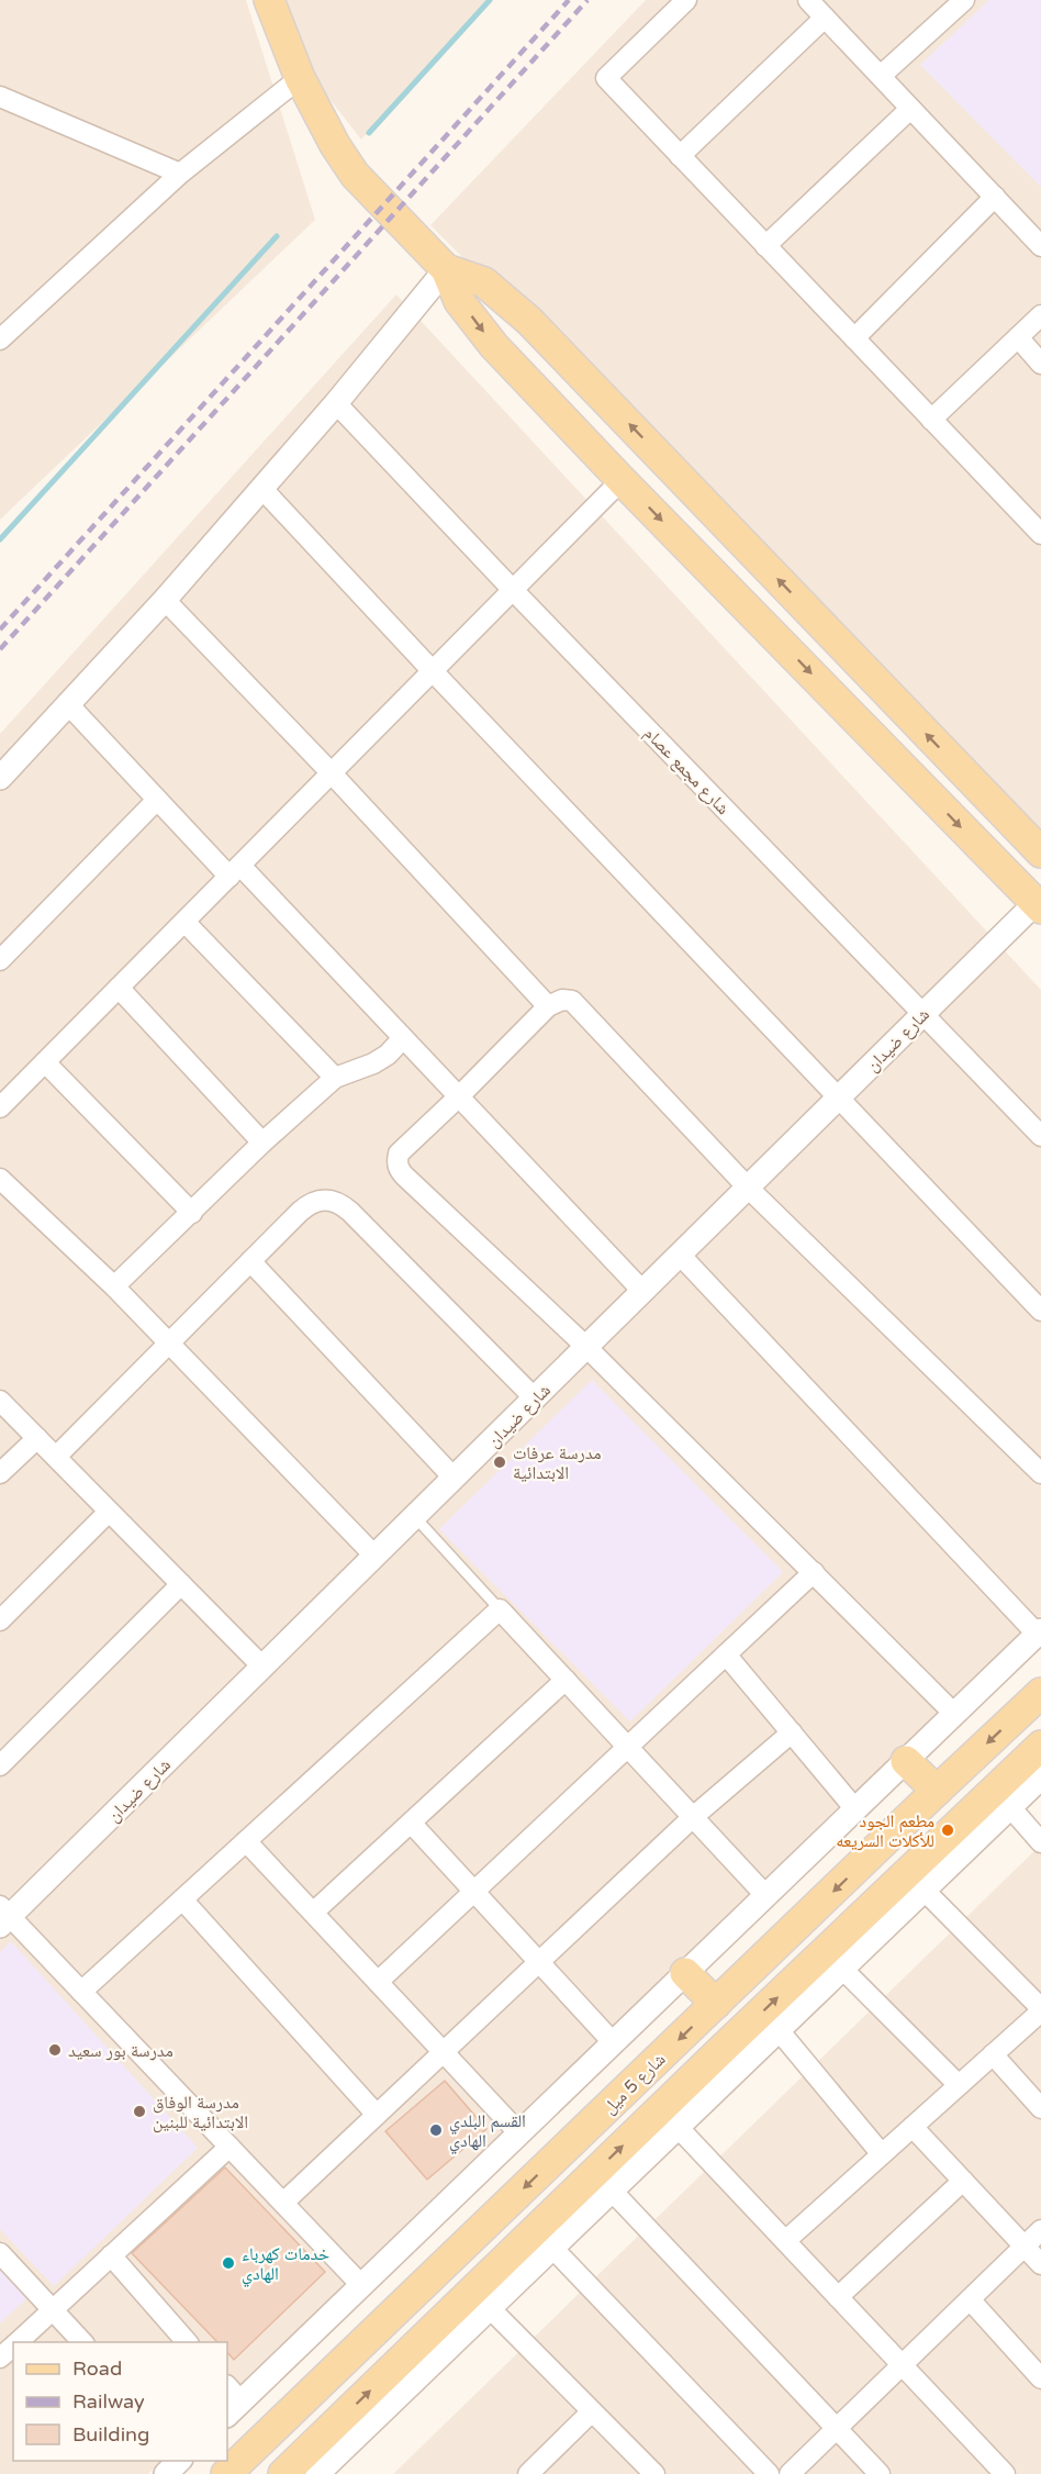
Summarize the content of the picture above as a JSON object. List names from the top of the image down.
{
  "streets": {
    "main road": ["شارع 5 ميل"],
    "street": ["شارع مجمع عصام", "شارع ضيدان"]
  },
  "crossings": [
    ["شارع مجمع عصام", "شارع ضيدان"]
  ],
  "places": [
    "مدرسة عرفات الابتدائية",
    "مطعم الجود للأكلات السريعه",
    "مدرسة بور سعيد",
    "مدرسة الوفاق الابتدائية للبنين",
    "القسم البلدي الهادي",
    "خدمات كهرباء الهادي"
  ],
  "legend": ["Road", "Railway", "Building"]
}
